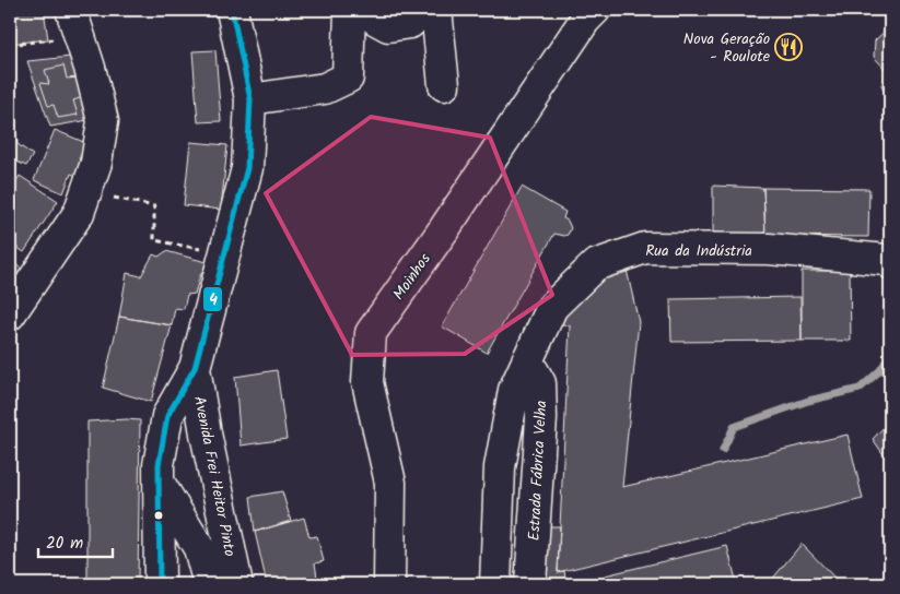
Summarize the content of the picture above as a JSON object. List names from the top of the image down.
{
  "streets": {
    "street": [
      "Rua da Indústria",
      "Moinhos",
      "Estrada Fábrica Velha",
      "Avenida Frei Heitor Pinto"
    ]
  },
  "crossings": [
    ["Rua da Indústria", "Estrada Fábrica Velha"]
  ],
  "places": {
    "restaurant": ["Nova Geração - Roulote"]
  },
  "lines": ["transit line 4"],
  "scale_bar": "20 m"
}
